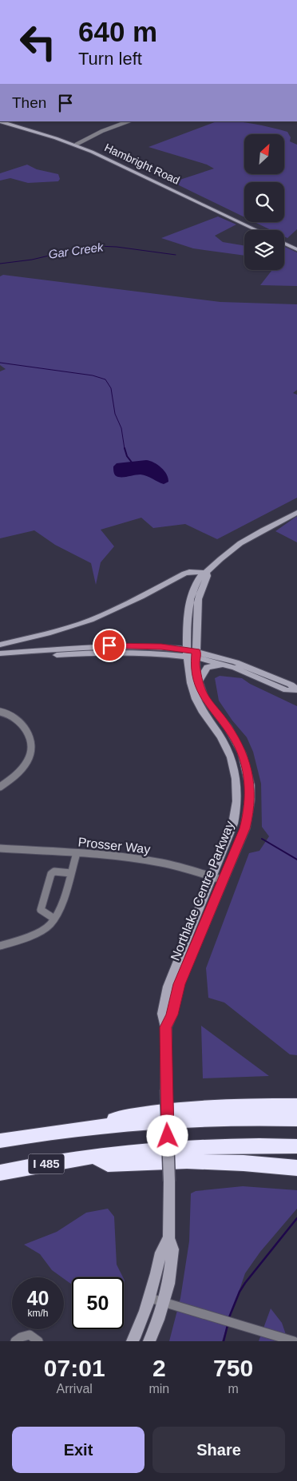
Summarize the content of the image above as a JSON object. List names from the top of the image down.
{
  "streets": {
    "highway": ["I 485"],
    "main road": ["Hambright Road", "Northlake Centre Parkway"],
    "street": ["Prosser Way"]
  },
  "crossings": [
    ["Prosser Way", "Northlake Centre Parkway"]
  ],
  "water": ["Gar Creek"],
  "north": "top right",
  "page": {
    "turn": ["640 m", "Turn left"],
    "then": "Then",
    "speed": "40 km/h",
    "limit": "50",
    "eta": [
      "07:01",
      "Arrival",
      "2",
      "min",
      "750",
      "m"
    ],
    "buttons": ["Exit", "Share"]
  }
}
